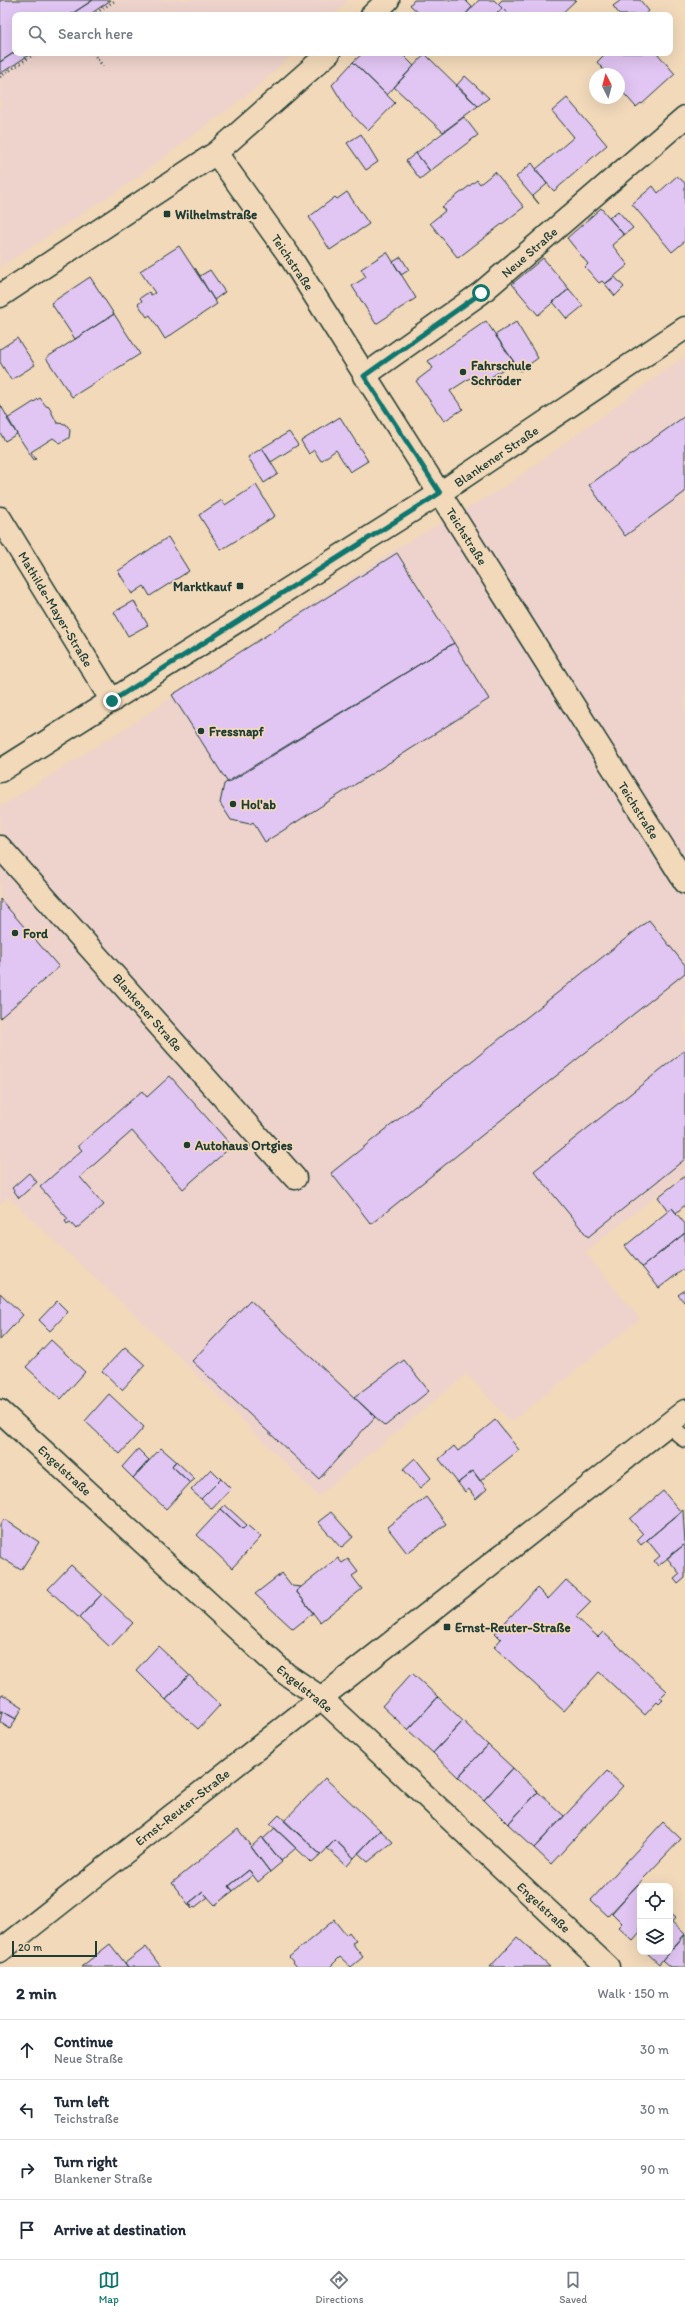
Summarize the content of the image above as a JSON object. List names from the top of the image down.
{
  "streets": {
    "street": [
      "Neue Straße",
      "Teichstraße",
      "Blankener Straße",
      "Mathilde-Mayer-Straße",
      "Engelstraße",
      "Ernst-Reuter-Straße"
    ]
  },
  "crossings": [
    ["Neue Straße", "Teichstraße"],
    ["Teichstraße", "Blankener Straße"],
    ["Blankener Straße", "Mathilde-Mayer-Straße"],
    ["Engelstraße", "Ernst-Reuter-Straße"]
  ],
  "places": {
    "transit": ["Wilhelmstraße", "Marktkauf", "Ernst-Reuter-Straße"],
    "other": [
      "Fahrschule Schröder",
      "Fressnapf",
      "Hol'ab",
      "Ford",
      "Autohaus Ortgies"
    ]
  },
  "scale_bar": "20 m",
  "north": "top",
  "page": {
    "search": "Search here",
    "scale": "20 m",
    "heading": ["2 min", "Walk · 150 m"],
    "list": [
      ["Continue", "Neue Straße", "30 m"],
      ["Turn left", "Teichstraße", "30 m"],
      ["Turn right", "Blankener Straße", "90 m"],
      "Arrive at destination"
    ],
    "nav": ["Map", "Directions", "Saved"]
  }
}
